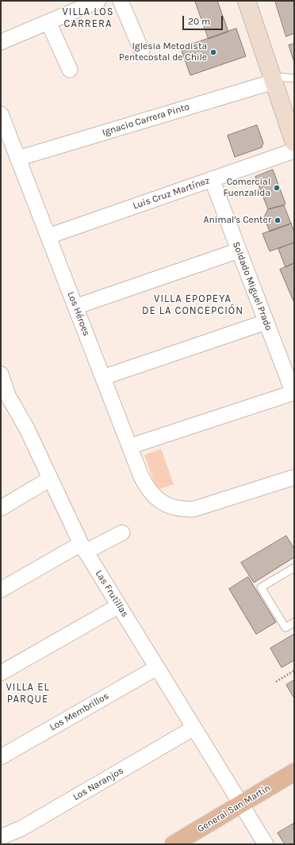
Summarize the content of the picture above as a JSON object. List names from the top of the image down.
{
  "streets": {
    "main road": ["General San Martín"],
    "street": [
      "Ignacio Carrera Pinto",
      "Luis Cruz Martínez",
      "Soldado Miguel Prado",
      "Los Héroes",
      "Las Frutillas",
      "Los Membrillos",
      "Los Naranjos"
    ]
  },
  "crossings": [
    ["Ignacio Carrera Pinto", "Los Héroes"],
    ["Luis Cruz Martínez", "Soldado Miguel Prado"],
    ["Luis Cruz Martínez", "Los Héroes"],
    ["Las Frutillas", "Los Membrillos"],
    ["Las Frutillas", "Los Naranjos"],
    ["Las Frutillas", "General San Martín"]
  ],
  "districts": ["VILLA LOS CARRERA", "VILLA EPOPEYA DE LA CONCEPCIÓN", "VILLA EL PARQUE"],
  "places": ["Iglesia Metodista Pentecostal de Chile", "Comercial Fuenzalida", "Animal's Center"],
  "scale_bar": "20 m"
}
